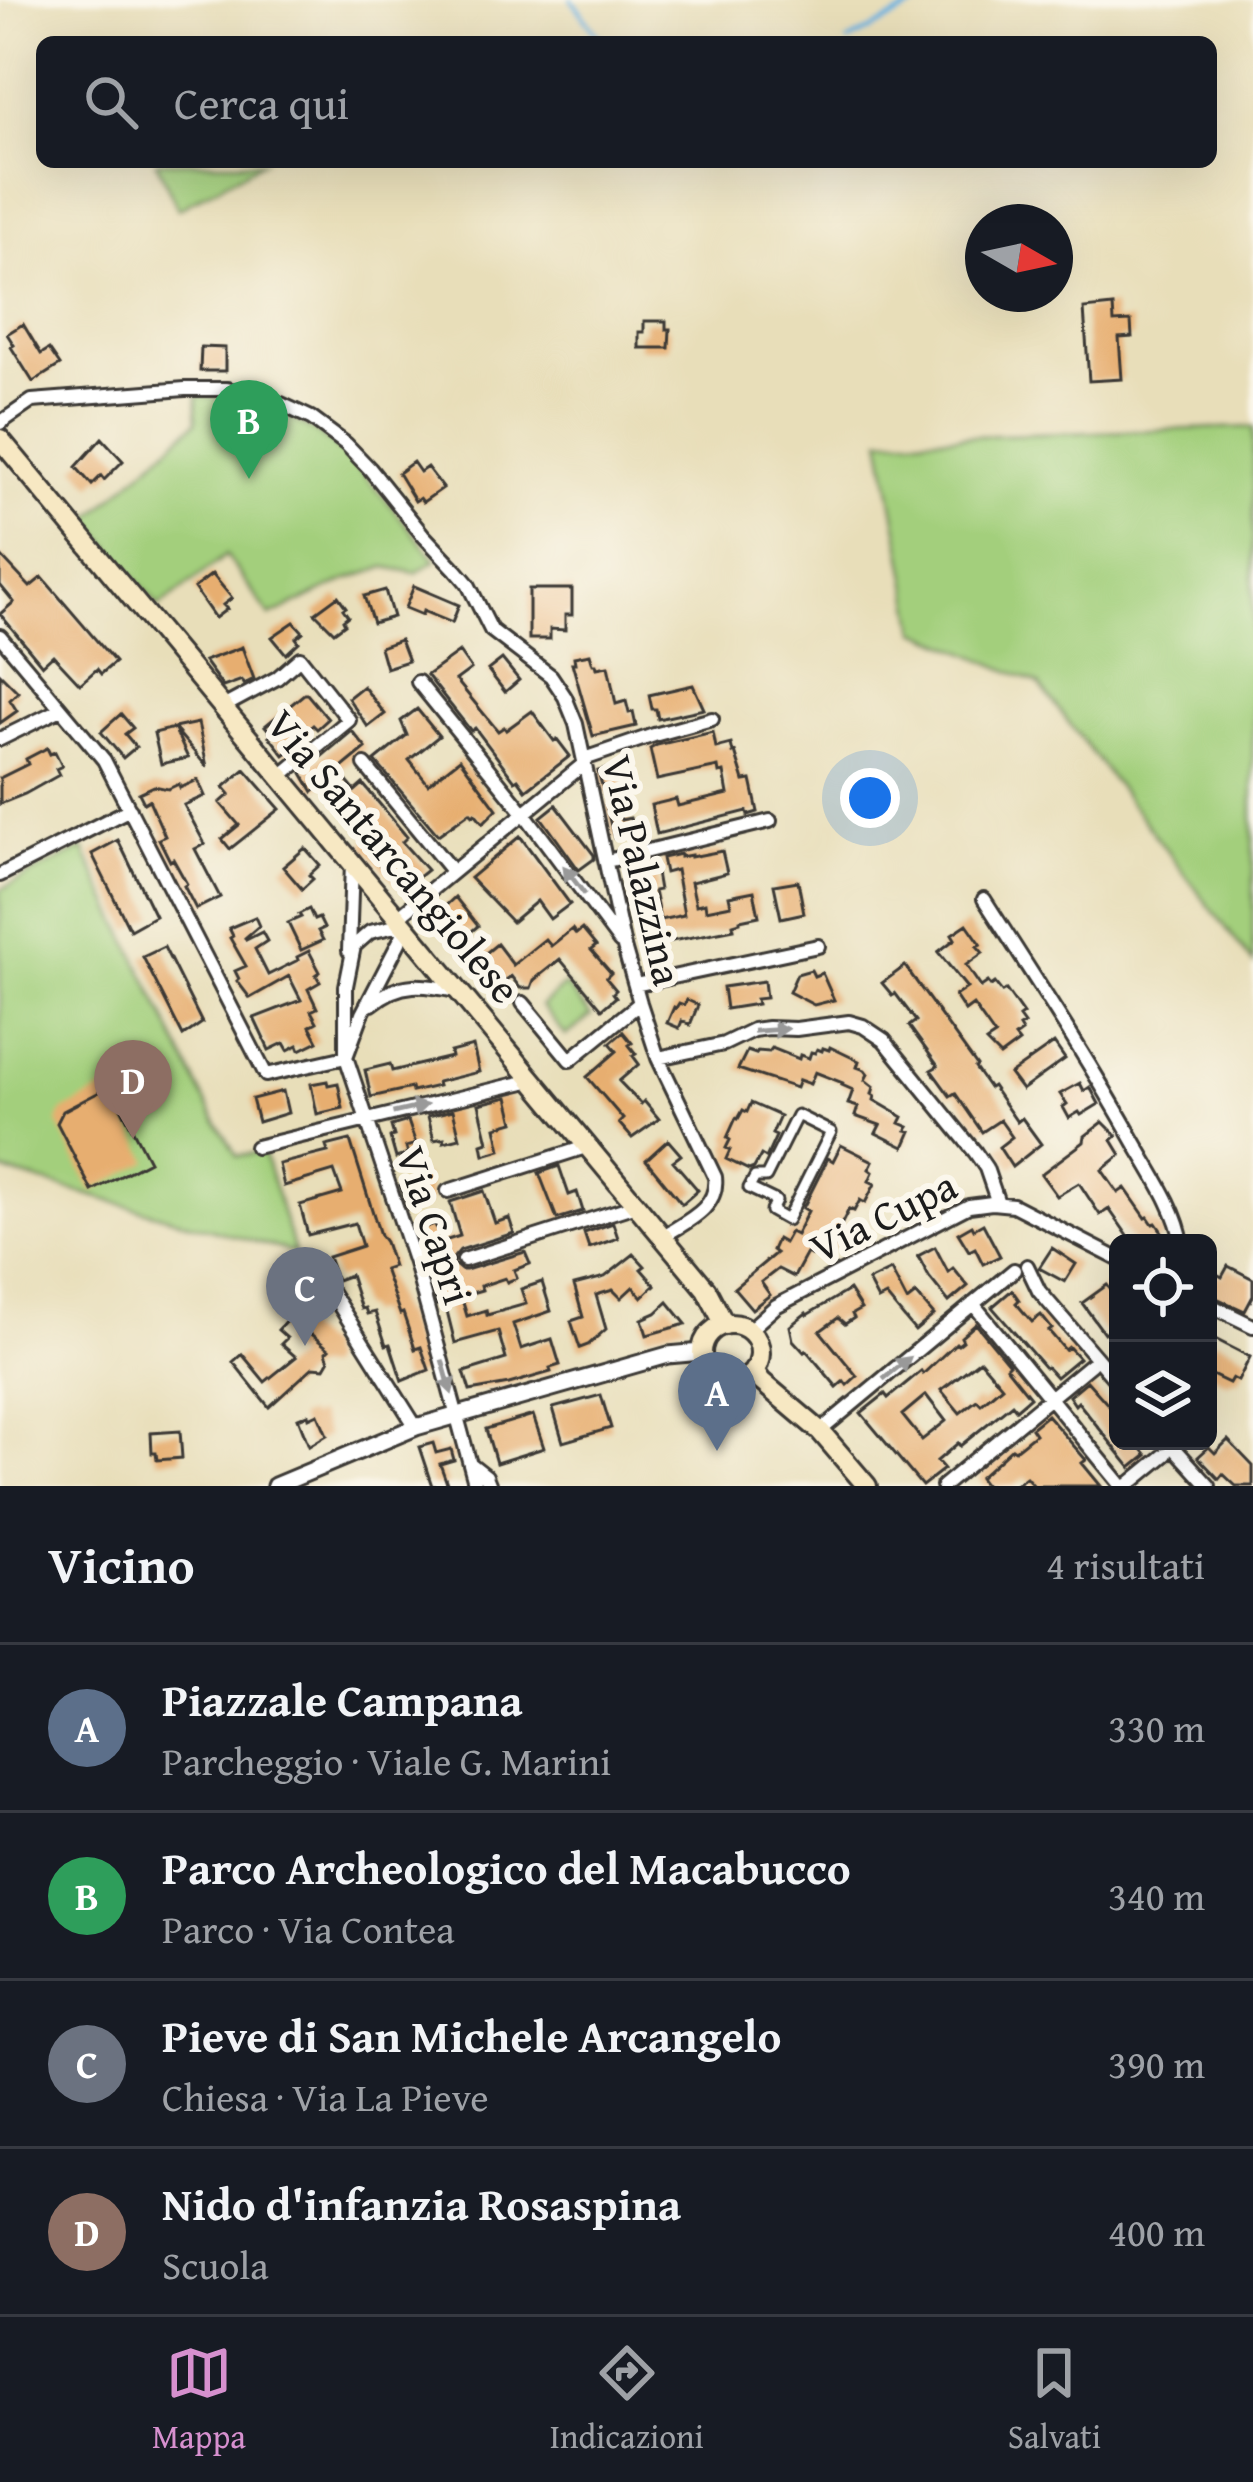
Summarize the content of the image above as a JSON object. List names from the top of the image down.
{
  "streets": {
    "main road": ["Via Santarcangiolese"],
    "street": ["Via Palazzina", "Via Cupa", "Via Capri"]
  },
  "crossings": [
    ["Via Santarcangiolese", "Via Palazzina"],
    ["Via Santarcangiolese", "Via Cupa"],
    ["Via Santarcangiolese", "Via Capri"]
  ],
  "north": "right",
  "page": {
    "search": "Cerca qui",
    "pins": [
      "B",
      "D",
      "C",
      "A"
    ],
    "heading": ["Vicino", "4 risultati"],
    "list": [
      {
        "mark": "A",
        "name": "Piazzale Campana",
        "note": "Parcheggio · Viale G. Marini",
        "value": "330 m"
      },
      {
        "mark": "B",
        "name": "Parco Archeologico del Macabucco",
        "note": "Parco · Via Contea",
        "value": "340 m"
      },
      {
        "mark": "C",
        "name": "Pieve di San Michele Arcangelo",
        "note": "Chiesa · Via La Pieve",
        "value": "390 m"
      },
      {
        "mark": "D",
        "name": "Nido d'infanzia Rosaspina",
        "note": "Scuola",
        "value": "400 m"
      }
    ],
    "nav": ["Mappa", "Indicazioni", "Salvati"]
  }
}
